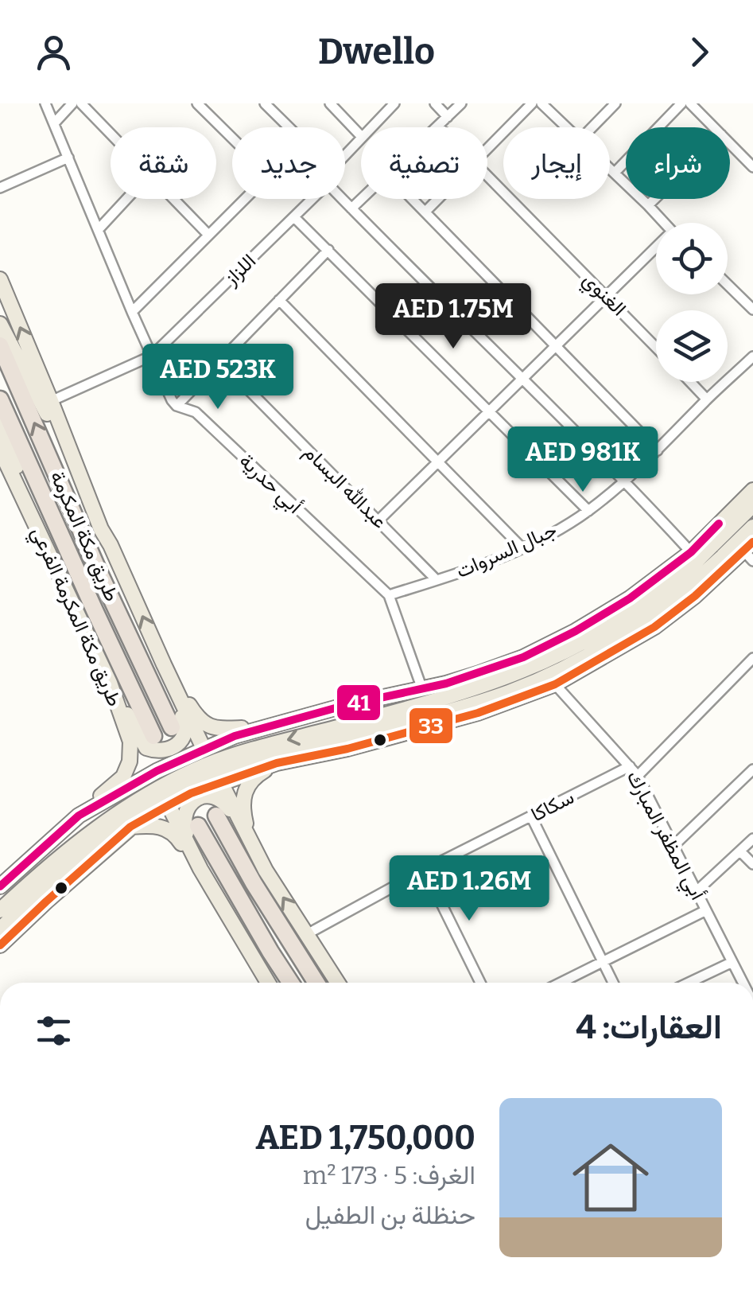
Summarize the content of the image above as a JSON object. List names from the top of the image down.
{
  "streets": {
    "highway": ["طريق مكة المكرمة"],
    "main road": ["طريق مكة المكرمة الفرعي"],
    "street": [
      "اللزاز",
      "الغنوي",
      "أبي حدرية",
      "عبدالله البسام",
      "جبال السروات",
      "سكاكا",
      "أبي المظفر المبارك"
    ]
  },
  "crossings": [
    ["أبي حدرية", "جبال السروات"],
    ["عبدالله البسام", "جبال السروات"],
    ["سكاكا", "أبي المظفر المبارك"]
  ],
  "lines": ["transit line 41", "transit line 33"],
  "page": {
    "header": "Dwello",
    "chip": [
      "شراء",
      "إيجار",
      "تصفية",
      "جديد",
      "شقة"
    ],
    "price": [
      "AED 1.75M",
      "AED 523K",
      "AED 981K",
      "AED 1.26M"
    ],
    "heading": "العقارات: 4",
    "list": [
      {
        "name": "AED 1,750,000",
        "note": "الغرف: 5 · 173 m² · حنظلة بن الطفيل"
      }
    ]
  }
}
